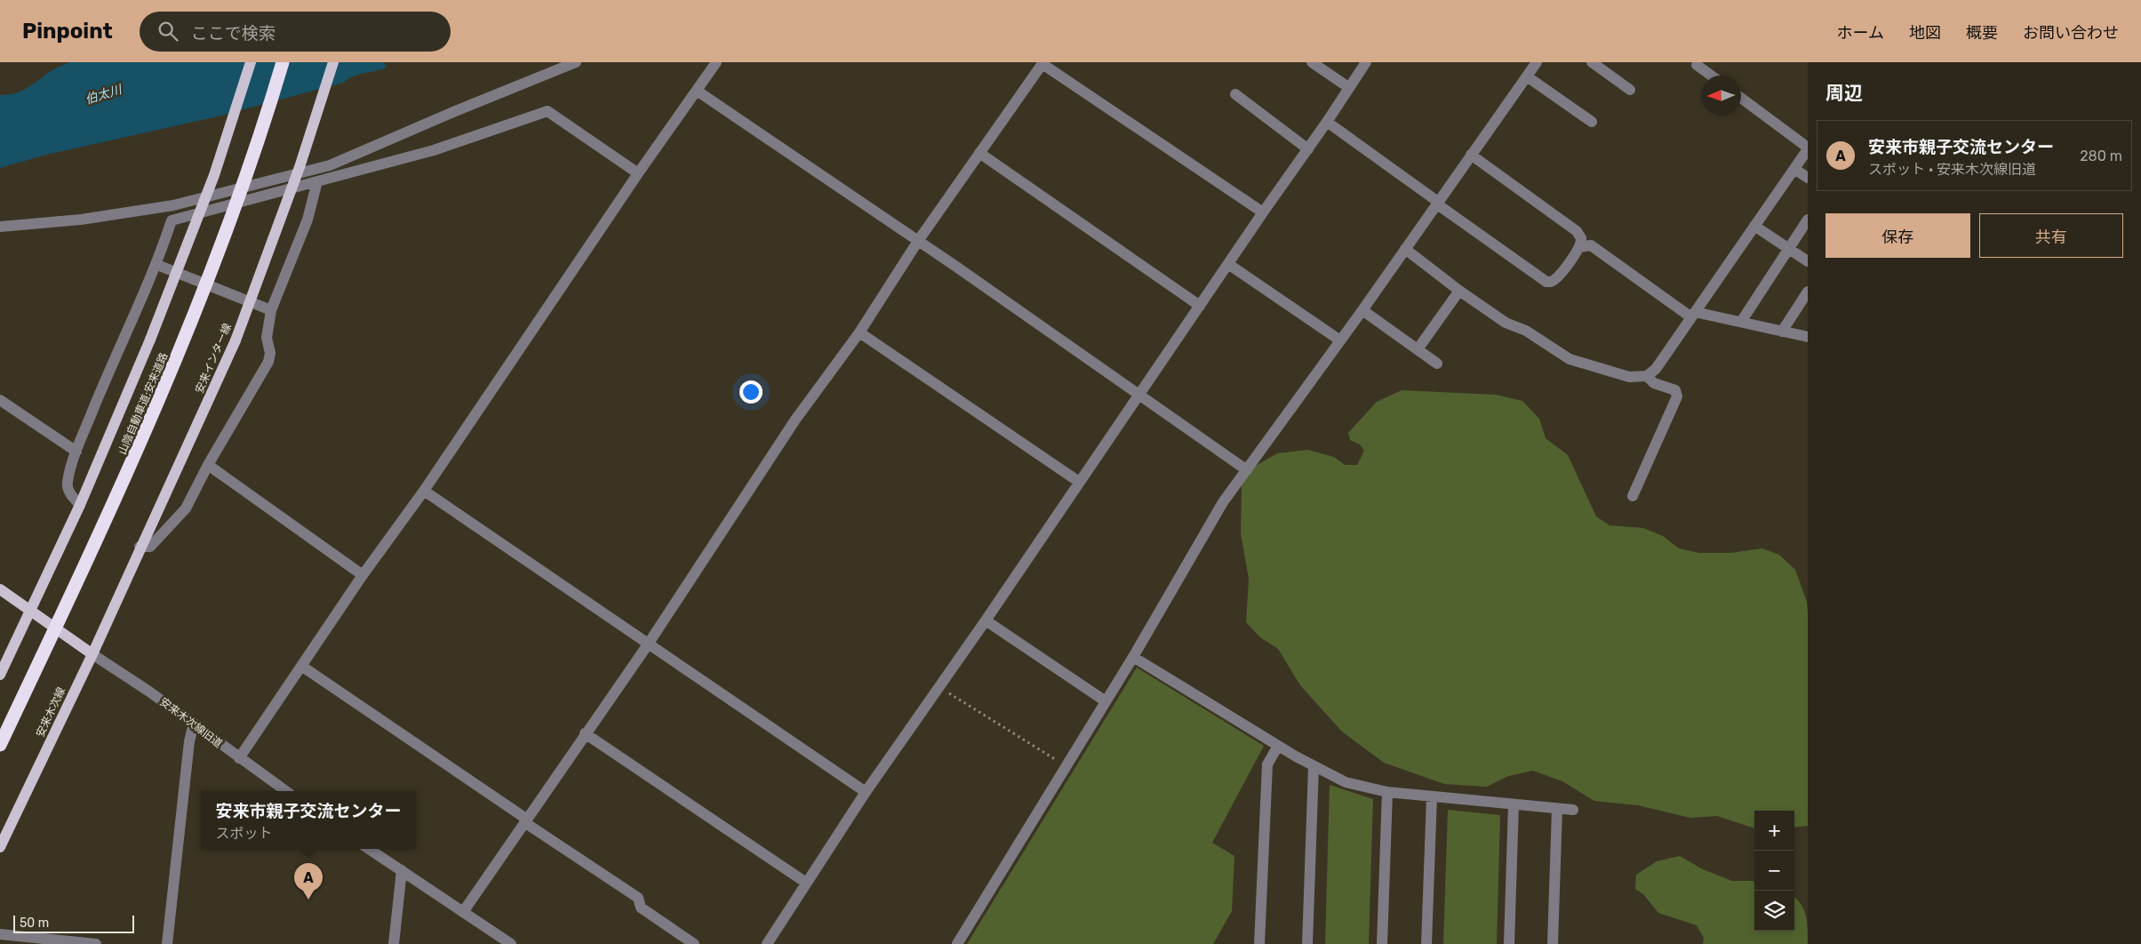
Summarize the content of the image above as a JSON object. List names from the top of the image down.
{
  "streets": {
    "highway": ["山陰自動車道;安来道路"],
    "main road": ["安来インター線", "安来木次線"],
    "street": ["安来木次線旧道"]
  },
  "crossings": [
    ["安来インター線", "安来木次線"],
    ["安来インター線", "安来木次線旧道"],
    ["安来木次線", "安来木次線旧道"]
  ],
  "water": ["伯太川"],
  "scale_bar": "50 m",
  "north": "left",
  "page": {
    "header": "Pinpoint",
    "search": "ここで検索",
    "nav": [
      "ホーム",
      "地図",
      "概要",
      "お問い合わせ"
    ],
    "heading": "周辺",
    "list": [
      {
        "mark": "A",
        "name": "安来市親子交流センター",
        "note": "スポット · 安来木次線旧道",
        "value": "280 m"
      }
    ],
    "buttons": ["保存", "共有"],
    "popup": ["安来市親子交流センター", "スポット"],
    "map_buttons": ["+", "−"],
    "pins": "A",
    "scale": "50 m"
  }
}
